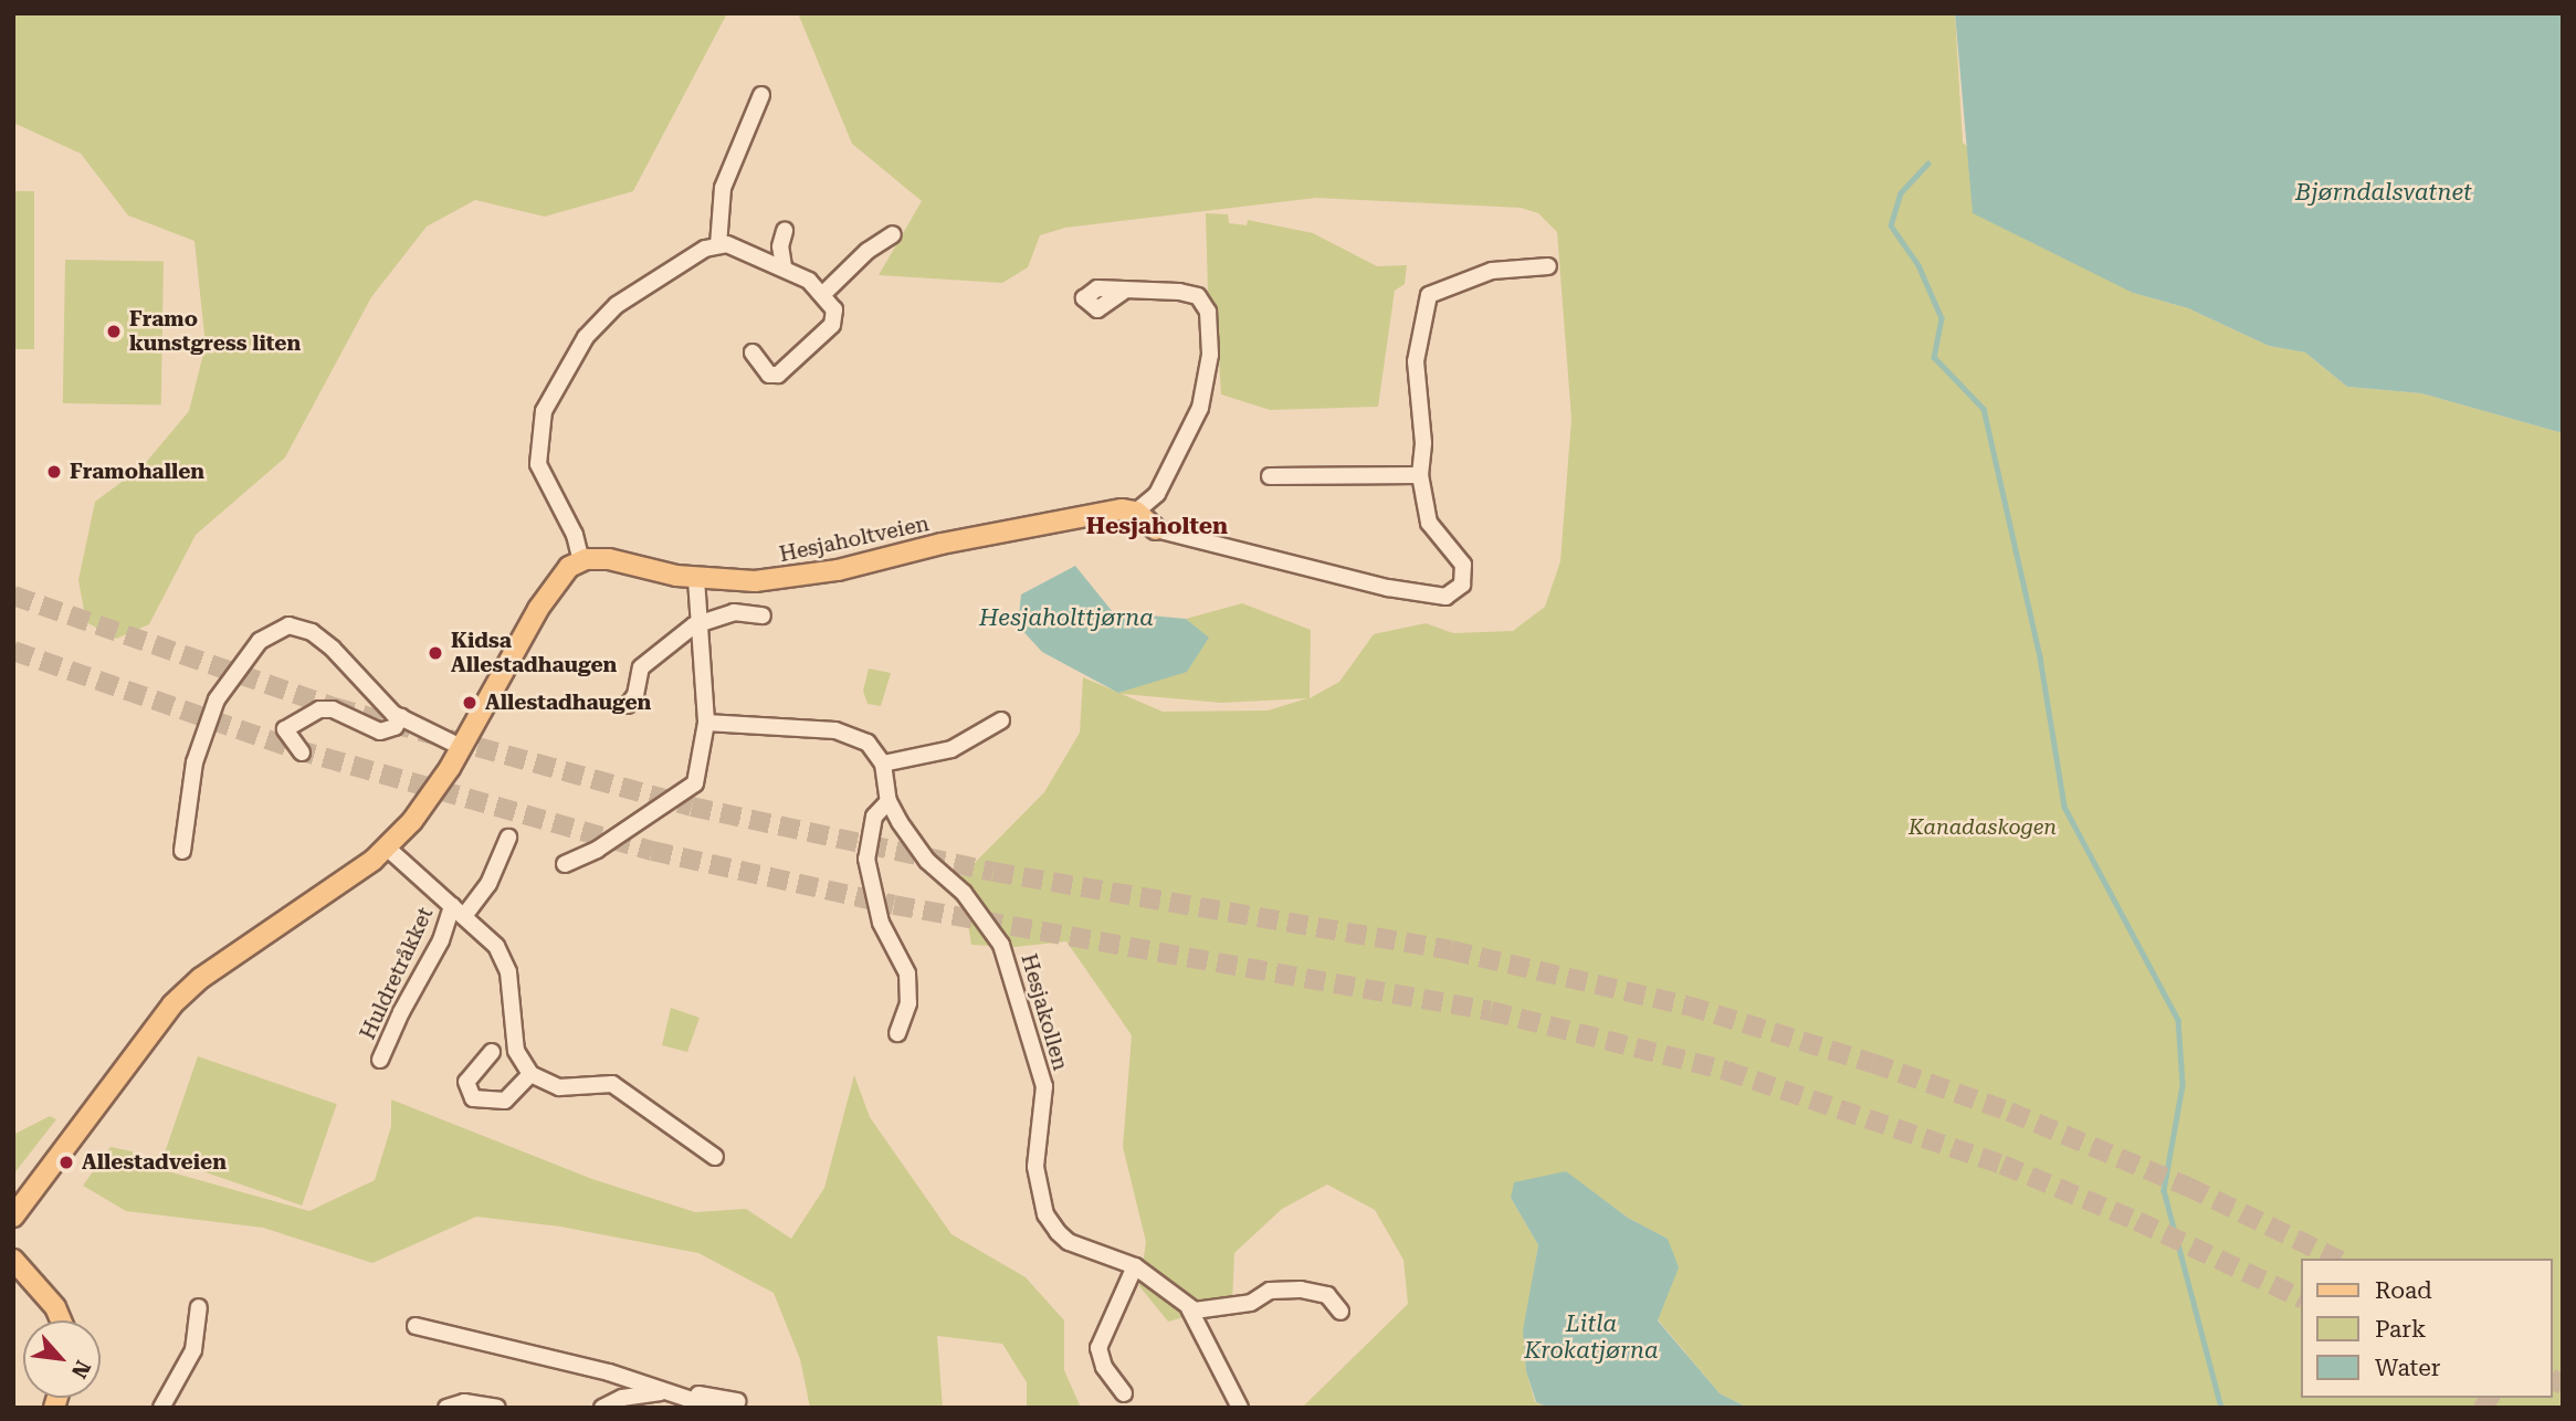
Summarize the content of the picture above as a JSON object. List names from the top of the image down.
{
  "streets": {
    "main road": ["Hesjaholtveien"],
    "street": ["Huldretråkket", "Hesjakollen"]
  },
  "districts": ["Hesjaholten"],
  "water": ["Bjørndalsvatnet", "Hesjaholttjørna", "Litla Krokatjørna"],
  "parks": ["Kanadaskogen"],
  "places": [
    "Framo kunstgress liten",
    "Framohallen",
    "Kidsa Allestadhaugen",
    "Allestadhaugen",
    "Allestadveien"
  ],
  "legend": ["Road", "Park", "Water"],
  "north": "bottom right"
}
